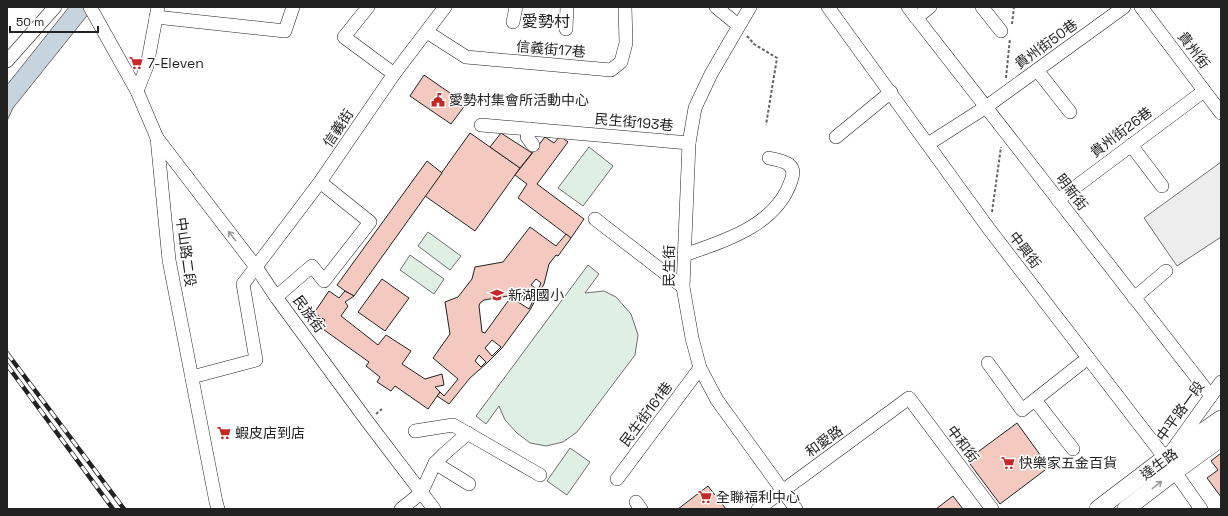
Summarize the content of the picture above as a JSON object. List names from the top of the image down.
{
  "streets": {
    "main road": ["達生路"],
    "street": [
      "貴州街50巷",
      "信義街17巷",
      "貴州街",
      "民生街193巷",
      "信義街",
      "貴州街26巷",
      "明新街",
      "中興街",
      "中山路二段",
      "民生街",
      "民族街",
      "中平路一段",
      "民生街161巷",
      "和愛路",
      "中和街"
    ]
  },
  "crossings": [
    ["貴州街50巷", "明新街"],
    ["貴州街50巷", "中興街"],
    ["信義街17巷", "信義街"],
    ["貴州街", "貴州街26巷"],
    ["民生街193巷", "民生街"],
    ["信義街", "中山路二段"],
    ["信義街", "民族街"],
    ["貴州街26巷", "明新街"],
    ["明新街", "中平路一段"],
    ["中興街", "中平路一段"],
    ["中興街", "達生路"],
    ["中山路二段", "民族街"],
    ["民生街", "民生街161巷"],
    ["民生街", "和愛路"],
    ["中平路一段", "達生路"],
    ["和愛路", "中和街"]
  ],
  "one_way": ["民族街"],
  "districts": ["愛勢村"],
  "places": {
    "supermarket": [
      "7-Eleven",
      "蝦皮店到店",
      "快樂家五金百貨",
      "全聯福利中心"
    ],
    "public building": ["愛勢村集會所活動中心"],
    "school or university": ["新湖國小"]
  },
  "scale_bar": "50 m"
}
